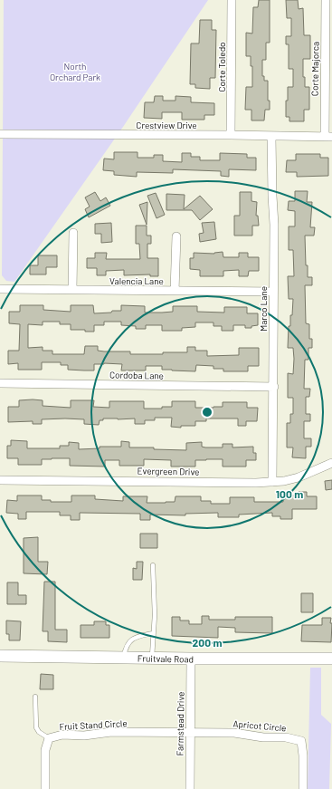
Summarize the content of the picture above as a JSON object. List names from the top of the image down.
{
  "streets": {
    "street": [
      "Corte Toledo",
      "Corte Majorca",
      "Crestview Drive",
      "Valencia Lane",
      "Marco Lane",
      "Cordoba Lane",
      "Evergreen Drive",
      "Fruitvale Road",
      "Farmstead Drive",
      "Fruit Stand Circle",
      "Apricot Circle"
    ]
  },
  "crossings": [
    ["Corte Toledo", "Crestview Drive"],
    ["Corte Majorca", "Crestview Drive"],
    ["Crestview Drive", "Marco Lane"],
    ["Valencia Lane", "Marco Lane"],
    ["Marco Lane", "Cordoba Lane"],
    ["Marco Lane", "Evergreen Drive"],
    ["Fruitvale Road", "Farmstead Drive"],
    ["Farmstead Drive", "Fruit Stand Circle"],
    ["Farmstead Drive", "Apricot Circle"],
    ["Fruit Stand Circle", "Apricot Circle"]
  ],
  "parks": ["North Orchard Park"],
  "rings": ["100 m", "200 m"]
}
